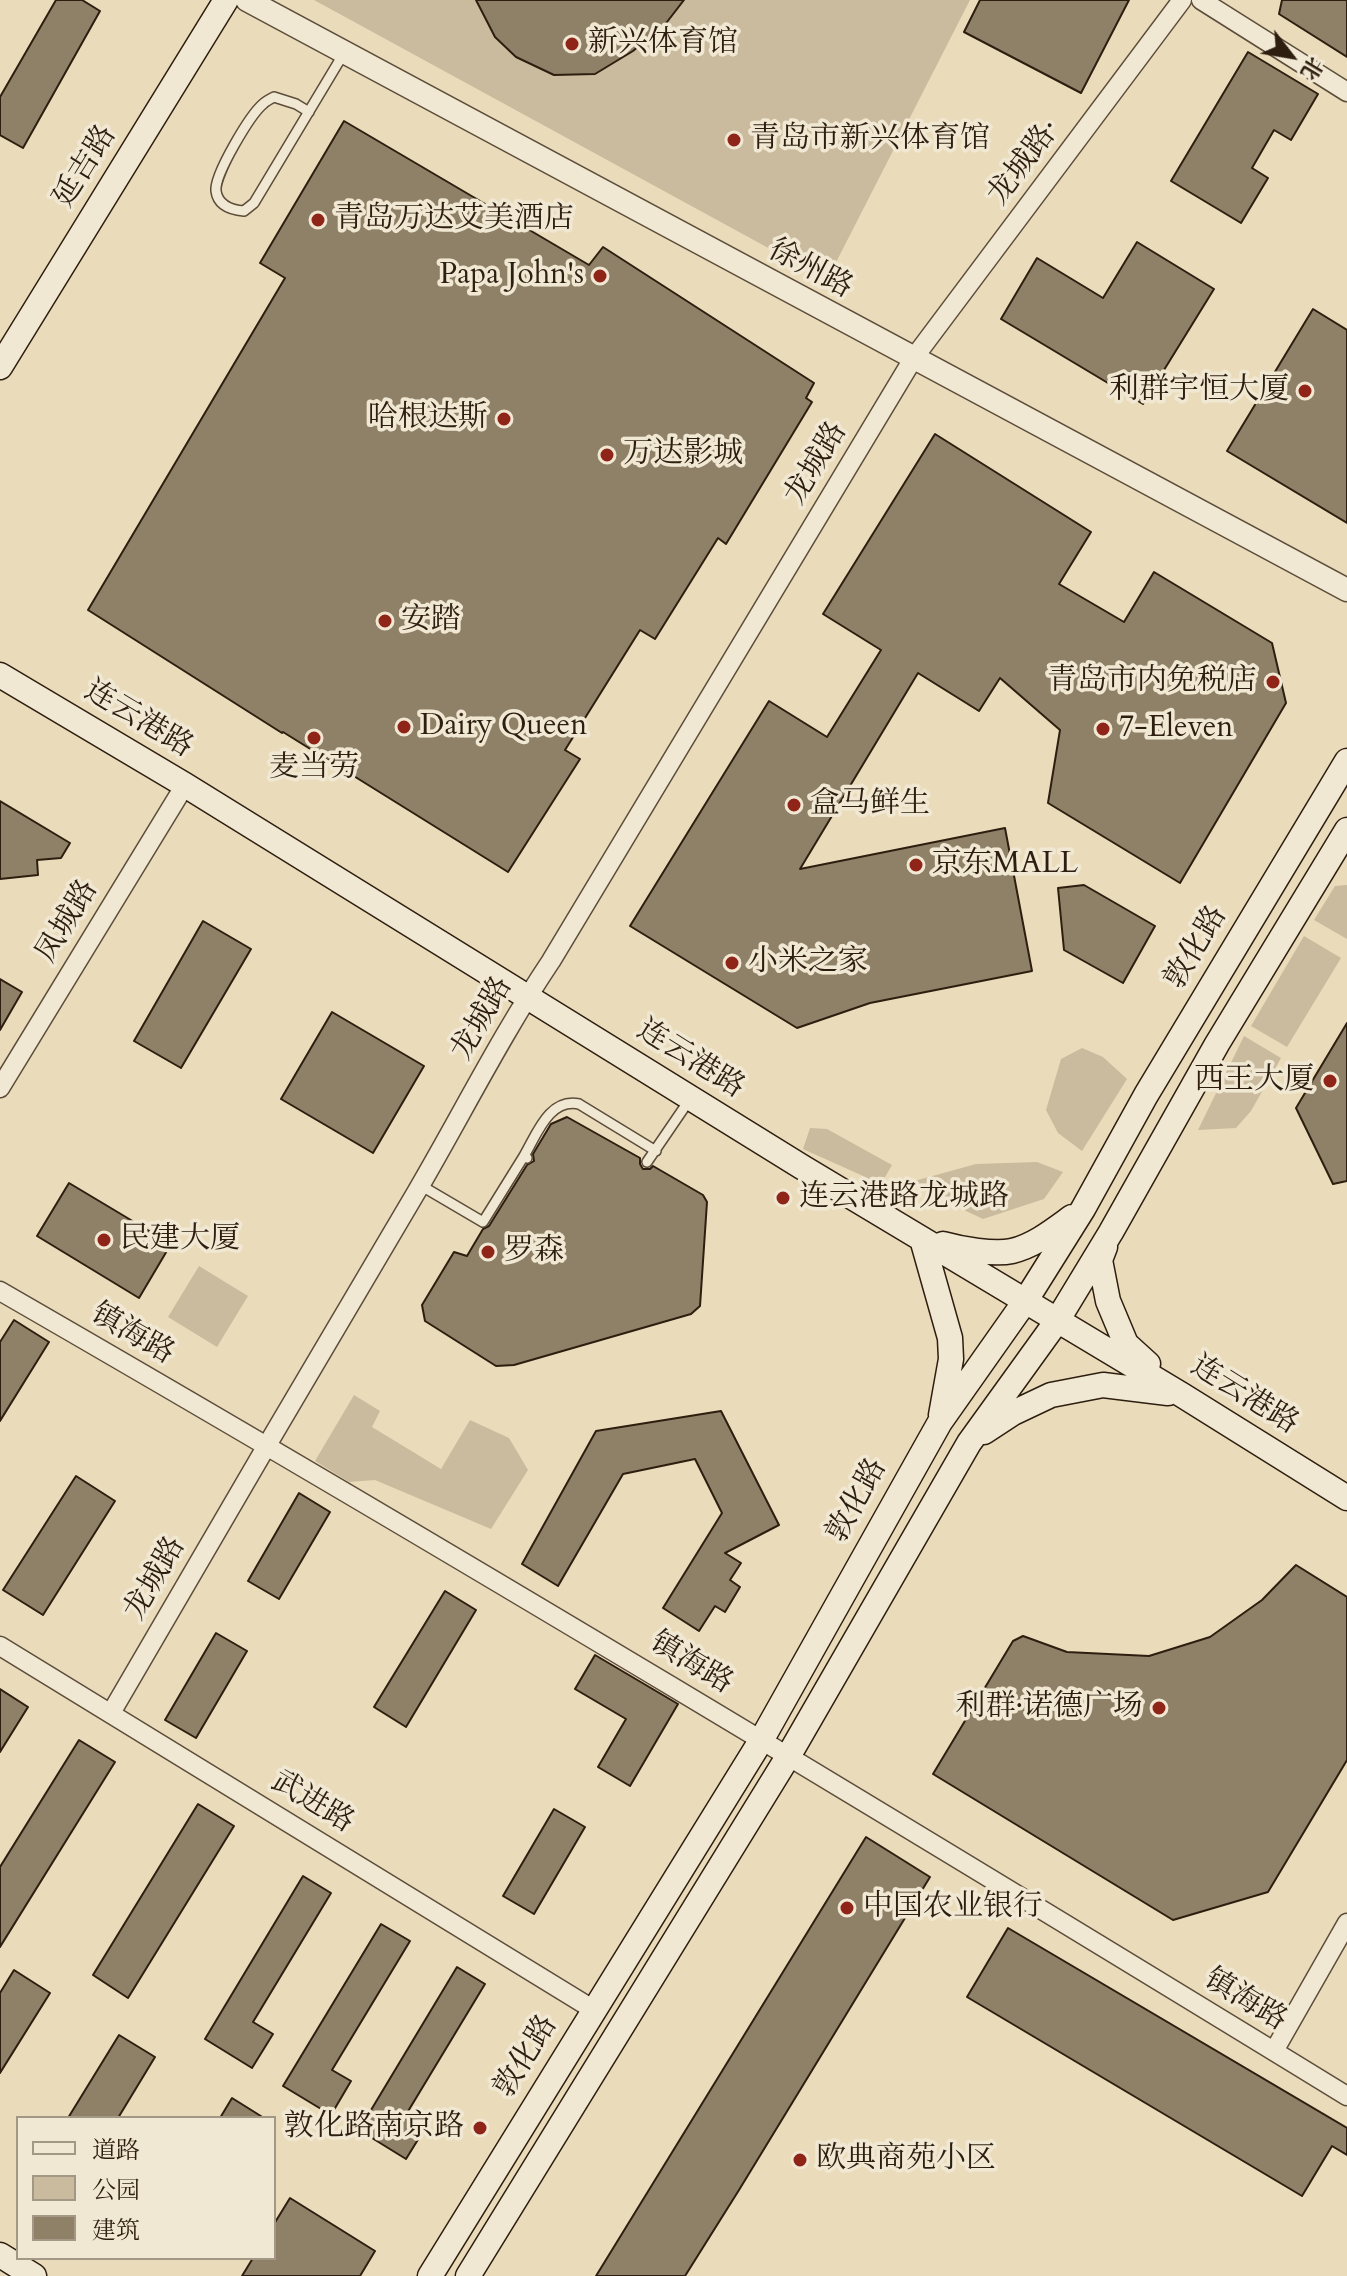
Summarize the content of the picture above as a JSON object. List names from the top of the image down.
{
  "streets": {
    "main road": ["延吉路", "连云港路", "敦化路"],
    "street": [
      "龙城路·",
      "徐州路",
      "龙城路",
      "凤城路",
      "镇海路",
      "武进路"
    ]
  },
  "crossings": [
    ["龙城路·", "徐州路"],
    ["龙城路·", "龙城路"],
    ["徐州路", "龙城路"],
    ["龙城路", "连云港路"],
    ["龙城路", "镇海路"],
    ["龙城路", "武进路"],
    ["连云港路", "凤城路"],
    ["连云港路", "敦化路"],
    ["敦化路", "镇海路"],
    ["敦化路", "武进路"]
  ],
  "places": [
    "新兴体育馆",
    "青岛市新兴体育馆",
    "青岛万达艾美酒店",
    "Papa John's",
    "利群宇恒大厦",
    "哈根达斯",
    "万达影城",
    "安踏",
    "青岛市内免税店",
    "Dairy Queen",
    "7-Eleven",
    "麦当劳",
    "盒马鲜生",
    "京东MALL",
    "小米之家",
    "西王大厦",
    "连云港路龙城路",
    "民建大厦",
    "罗森",
    "利群·诺德广场",
    "中国农业银行",
    "敦化路南京路",
    "欧典商苑小区"
  ],
  "legend": ["道路", "公园", "建筑"],
  "north": "bottom right"
}
